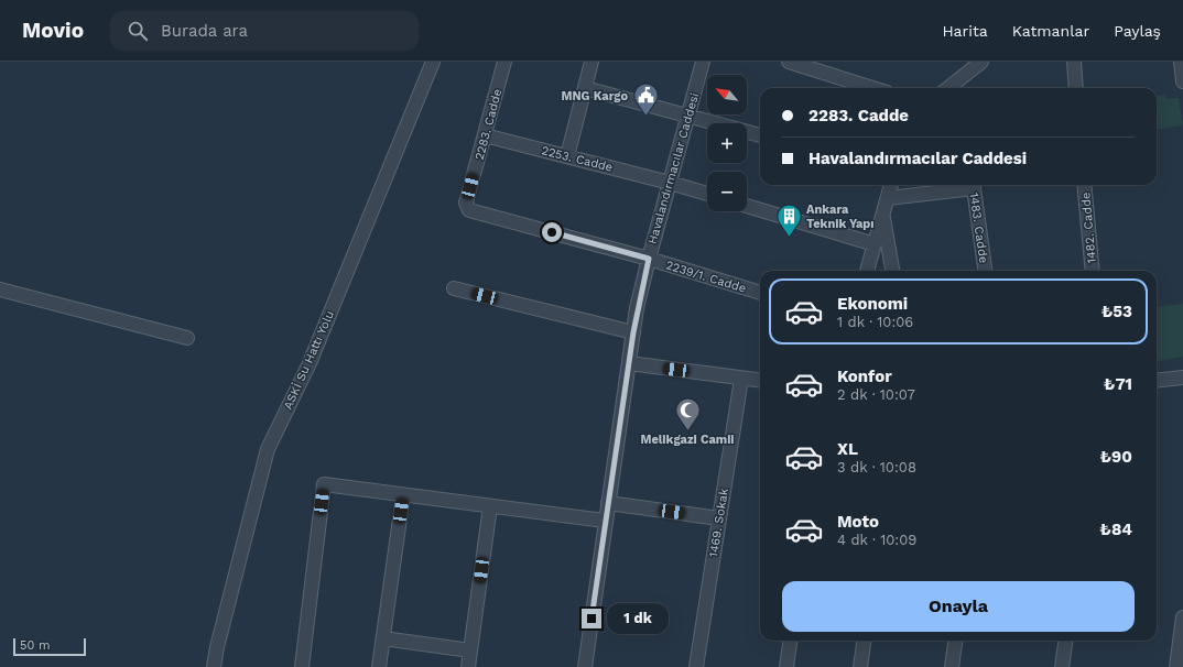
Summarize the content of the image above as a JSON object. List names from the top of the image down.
{
  "streets": {
    "street": [
      "2283. Cadde",
      "2253. Cadde",
      "Havalandırmacılar Caddesi",
      "1483. Cadde",
      "1482. Cadde",
      "2239/1. Cadde",
      "ASKİ Su Hattı Yolu",
      "1469. Sokak"
    ]
  },
  "crossings": [
    ["2283. Cadde", "2253. Cadde"],
    ["2283. Cadde", "Havalandırmacılar Caddesi"],
    ["2283. Cadde", "2239/1. Cadde"],
    ["2253. Cadde", "Havalandırmacılar Caddesi"],
    ["Havalandırmacılar Caddesi", "2239/1. Cadde"]
  ],
  "places": {
    "public building": ["MNG Kargo"],
    "building": ["Ankara Teknik Yapı"],
    "mosque": ["Melikgazi Camii"]
  },
  "scale_bar": "50 m",
  "north": "top left",
  "page": {
    "header": "Movio",
    "search": "Burada ara",
    "nav": ["Harita", "Katmanlar", "Paylaş"],
    "map_buttons": ["+", "−"],
    "banner": ["2283. Cadde", "Havalandırmacılar Caddesi"],
    "list": [
      {
        "name": "Ekonomi",
        "note": "1 dk · 10:06",
        "value": "₺53"
      },
      {
        "name": "Konfor",
        "note": "2 dk · 10:07",
        "value": "₺71"
      },
      {
        "name": "XL",
        "note": "3 dk · 10:08",
        "value": "₺90"
      },
      {
        "name": "Moto",
        "note": "4 dk · 10:09",
        "value": "₺84"
      }
    ],
    "buttons": "Onayla",
    "bubble": "1 dk",
    "scale": "50 m"
  }
}
